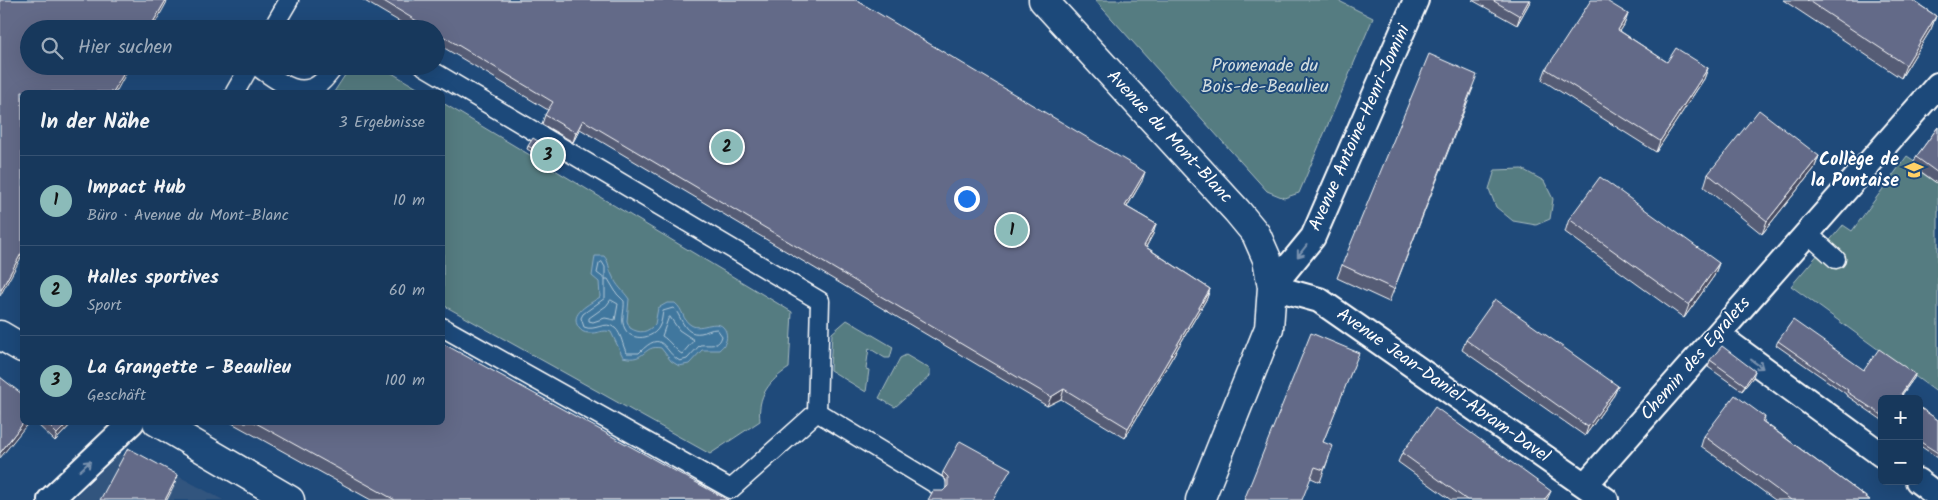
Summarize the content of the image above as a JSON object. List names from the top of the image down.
{
  "streets": {
    "main road": ["Avenue du Mont-Blanc"],
    "street": ["Avenue Antoine-Henri-Jomini", "Chemin des Egralets", "Avenue Jean-Daniel-Abram-Davel"]
  },
  "crossings": [
    ["Avenue Antoine-Henri-Jomini", "Avenue du Mont-Blanc"],
    ["Avenue Antoine-Henri-Jomini", "Avenue Jean-Daniel-Abram-Davel"],
    ["Avenue du Mont-Blanc", "Avenue Jean-Daniel-Abram-Davel"],
    ["Chemin des Egralets", "Avenue Jean-Daniel-Abram-Davel"]
  ],
  "one_way": ["Avenue Antoine-Henri-Jomini"],
  "parks": ["Promenade du Bois-de-Beaulieu"],
  "places": {
    "school or university": ["Collège de la Pontaise"]
  },
  "page": {
    "search": "Hier suchen",
    "heading": ["In der Nähe", "3 Ergebnisse"],
    "pins": ["2", "3", "1"],
    "list": [
      {
        "mark": "1",
        "name": "Impact Hub",
        "note": "Büro · Avenue du Mont-Blanc",
        "value": "10 m"
      },
      {
        "mark": "2",
        "name": "Halles sportives",
        "note": "Sport",
        "value": "60 m"
      },
      {
        "mark": "3",
        "name": "La Grangette - Beaulieu",
        "note": "Geschäft",
        "value": "100 m"
      }
    ],
    "map_buttons": ["+", "−"]
  }
}
